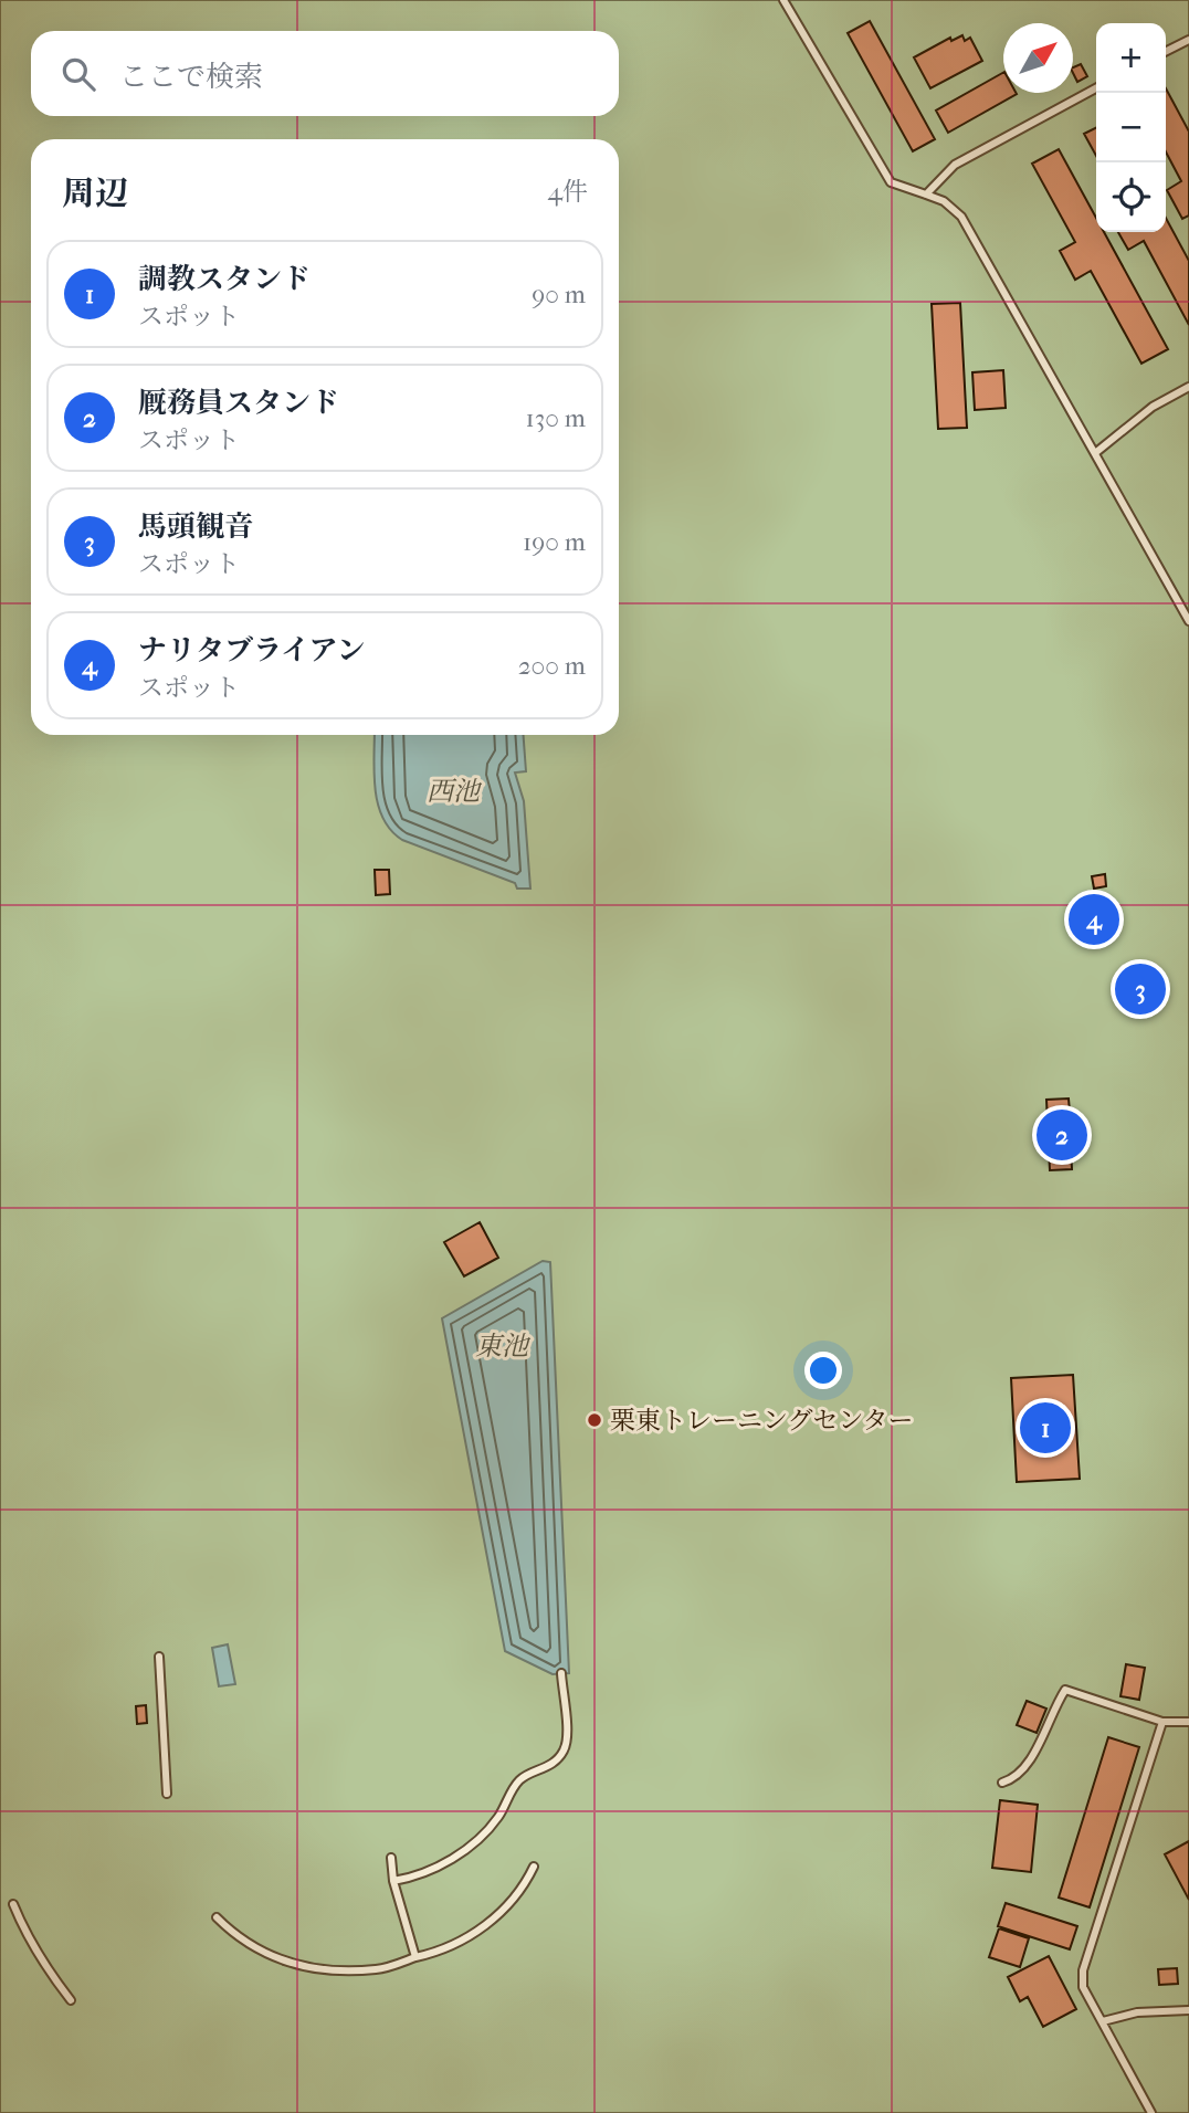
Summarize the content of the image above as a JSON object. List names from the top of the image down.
{
  "water": ["西池", "東池"],
  "places": ["栗東トレーニングセンター"],
  "north": "top right",
  "page": {
    "map_buttons": ["+", "−"],
    "search": "ここで検索",
    "heading": ["周辺", "4件"],
    "list": [
      {
        "mark": "1",
        "name": "調教スタンド",
        "note": "スポット",
        "value": "90 m"
      },
      {
        "mark": "2",
        "name": "厩務員スタンド",
        "note": "スポット",
        "value": "130 m"
      },
      {
        "mark": "3",
        "name": "馬頭観音",
        "note": "スポット",
        "value": "190 m"
      },
      {
        "mark": "4",
        "name": "ナリタブライアン",
        "note": "スポット",
        "value": "200 m"
      }
    ],
    "pins": [
      "4",
      "3",
      "2",
      "1"
    ]
  }
}
